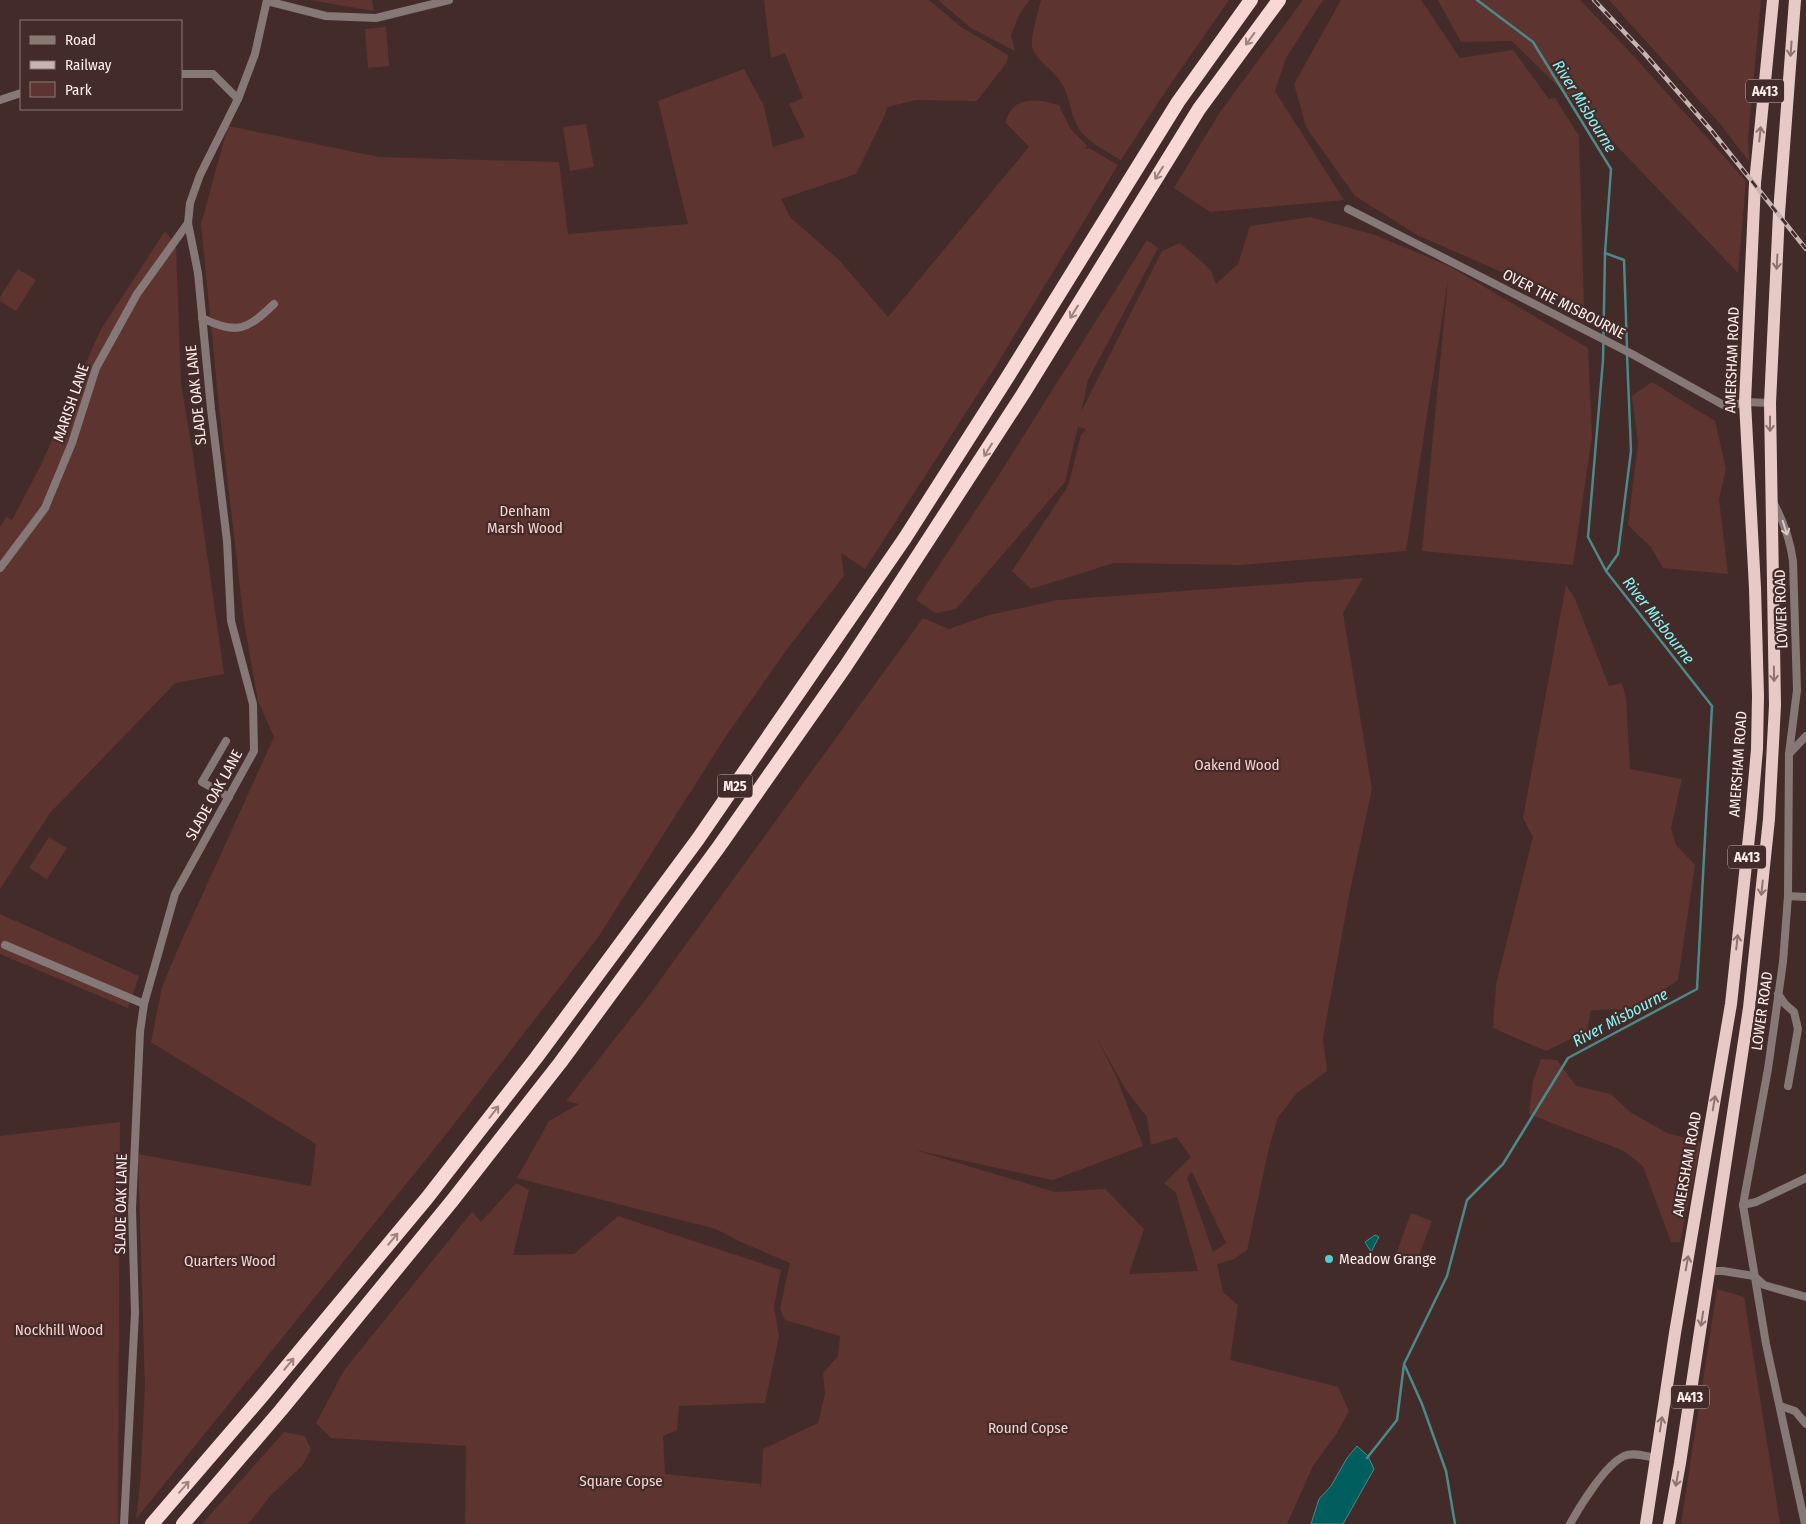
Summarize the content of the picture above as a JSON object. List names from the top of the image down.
{
  "streets": {
    "highway": ["A413", "AMERSHAM ROAD", "M25"],
    "street": [
      "OVER THE MISBOURNE",
      "SLADE OAK LANE",
      "MARISH LANE",
      "LOWER ROAD"
    ]
  },
  "crossings": [
    ["A413", "OVER THE MISBOURNE"],
    ["A413", "LOWER ROAD"],
    ["OVER THE MISBOURNE", "AMERSHAM ROAD"],
    ["SLADE OAK LANE", "MARISH LANE"]
  ],
  "water": ["River Misbourne"],
  "parks": [
    "Denham Marsh Wood",
    "Oakend Wood",
    "Quarters Wood",
    "Nockhill Wood",
    "Round Copse",
    "Square Copse"
  ],
  "places": ["Meadow Grange"],
  "legend": ["Road", "Railway", "Park"]
}
